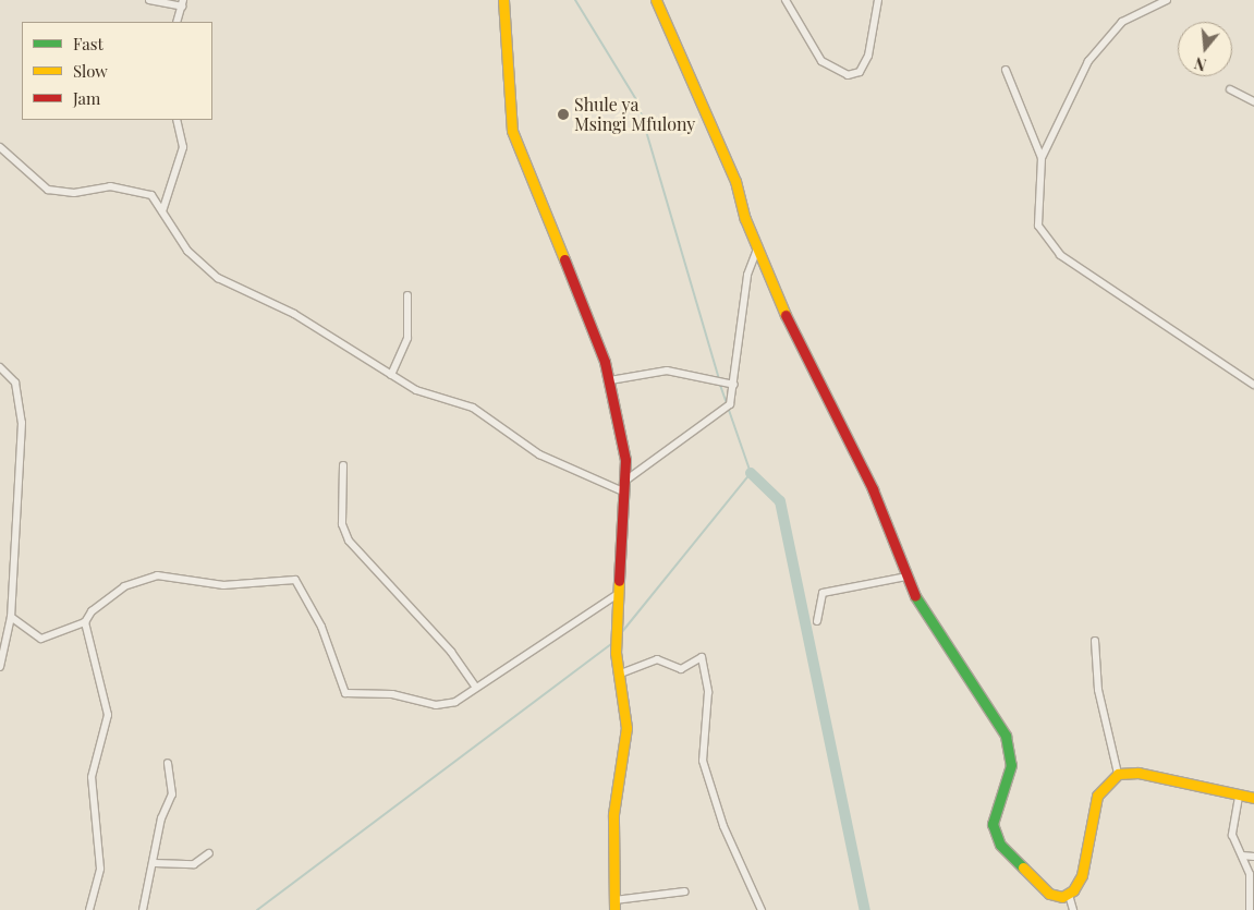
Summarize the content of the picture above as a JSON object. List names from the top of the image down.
{
  "places": ["Shule ya Msingi Mfulony"],
  "legend": ["Fast", "Slow", "Jam"],
  "north": "bottom"
}
